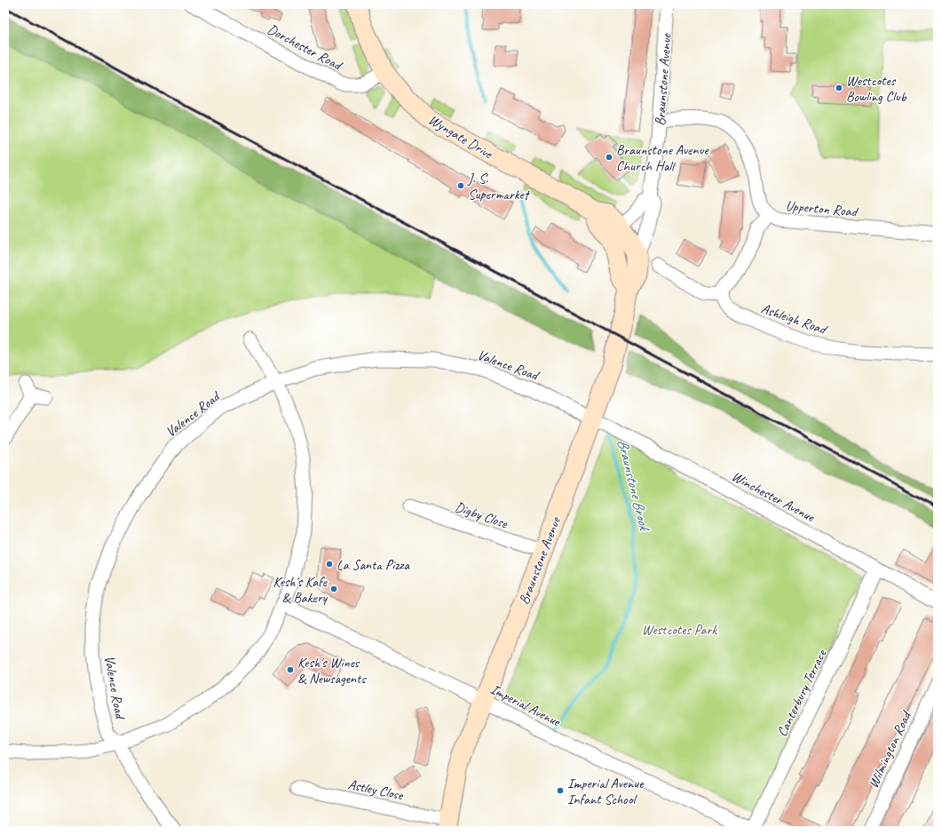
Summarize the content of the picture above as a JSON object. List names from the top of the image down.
{
  "streets": {
    "street": [
      "Dorchester Road",
      "Braunstone Avenue",
      "Wyngate Drive",
      "Upperton Road",
      "Ashleigh Road",
      "Valence Road",
      "Winchester Avenue",
      "Digby Close",
      "Canterbury Terrace",
      "Imperial Avenue",
      "Wilmington Road",
      "Astley Close"
    ]
  },
  "crossings": [
    ["Dorchester Road", "Wyngate Drive"],
    ["Braunstone Avenue", "Wyngate Drive"],
    ["Braunstone Avenue", "Upperton Road"],
    ["Braunstone Avenue", "Valence Road"],
    ["Braunstone Avenue", "Winchester Avenue"],
    ["Braunstone Avenue", "Digby Close"],
    ["Braunstone Avenue", "Imperial Avenue"],
    ["Braunstone Avenue", "Astley Close"],
    ["Valence Road", "Winchester Avenue"],
    ["Winchester Avenue", "Canterbury Terrace"],
    ["Canterbury Terrace", "Imperial Avenue"]
  ],
  "water": ["Braunstone Brook"],
  "parks": ["Westcotes Park"],
  "places": [
    "Westcotes Bowling Club",
    "Braunstone Avenue Church Hall",
    "J. S. Supermarket",
    "La Santa Pizza",
    "Kesh's Kafe & Bakery",
    "Kesh's Wines & Newsagents",
    "Imperial Avenue Infant School"
  ]
}
